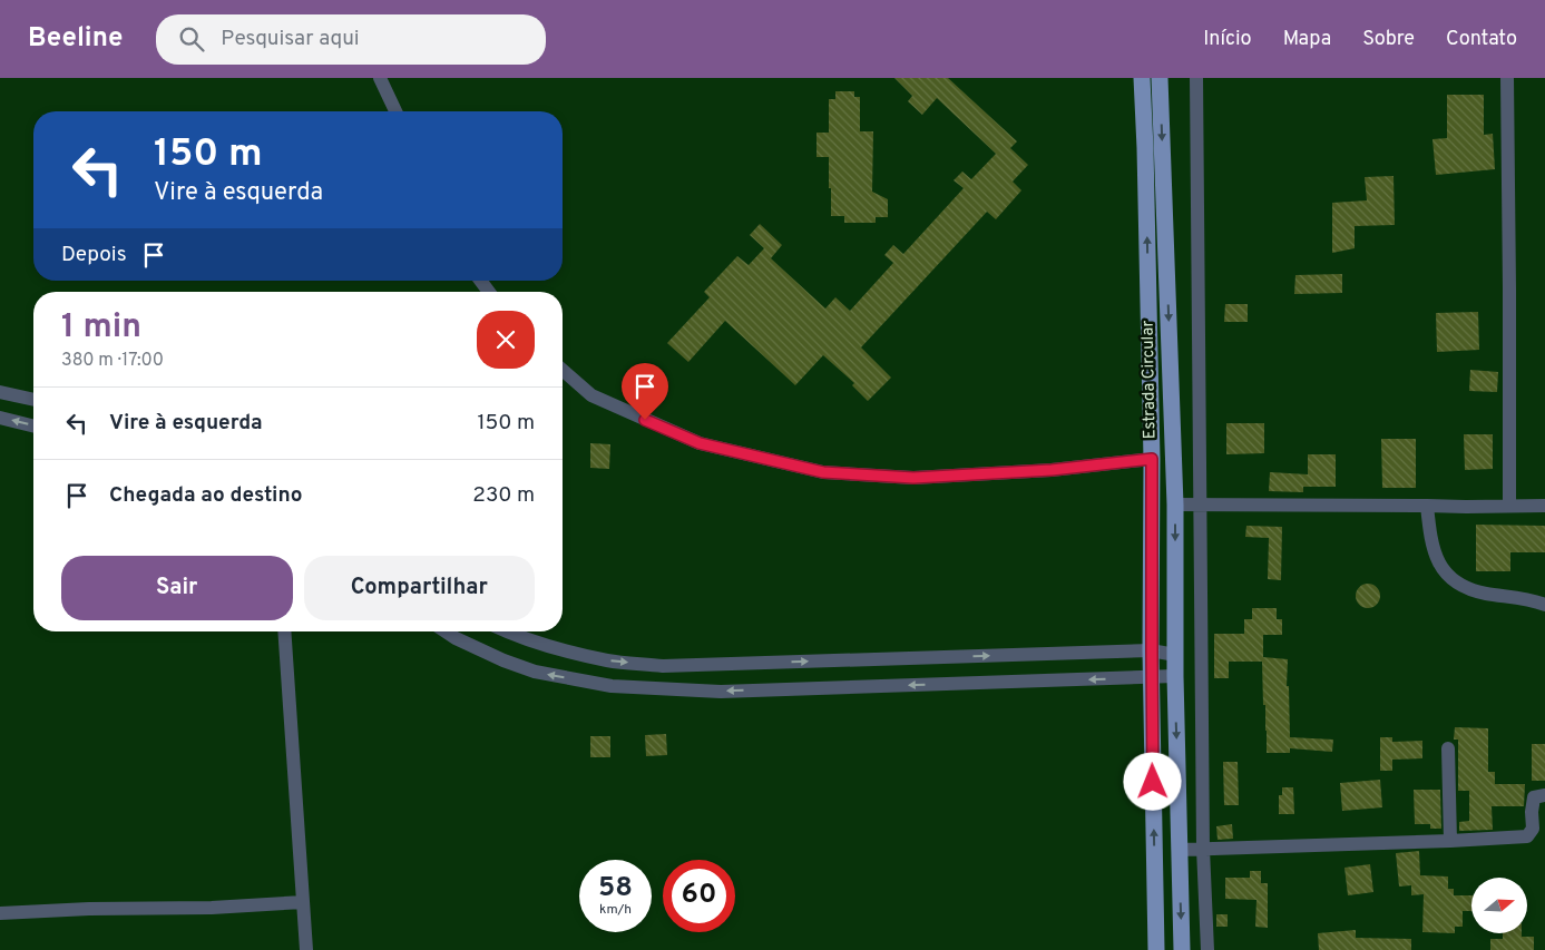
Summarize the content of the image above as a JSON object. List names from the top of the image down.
{
  "streets": {
    "main road": ["Estrada Circular"]
  },
  "north": "right",
  "page": {
    "header": "Beeline",
    "search": "Pesquisar aqui",
    "nav": [
      "Início",
      "Mapa",
      "Sobre",
      "Contato"
    ],
    "turn": ["150 m", "Vire à esquerda"],
    "then": "Depois",
    "heading": ["1 min", "380 m · 17:00"],
    "list": [
      {
        "name": "Vire à esquerda",
        "value": "150 m"
      },
      {
        "name": "Chegada ao destino",
        "value": "230 m"
      }
    ],
    "buttons": ["Sair", "Compartilhar"],
    "speed": "58 km/h",
    "limit": "60"
  }
}
